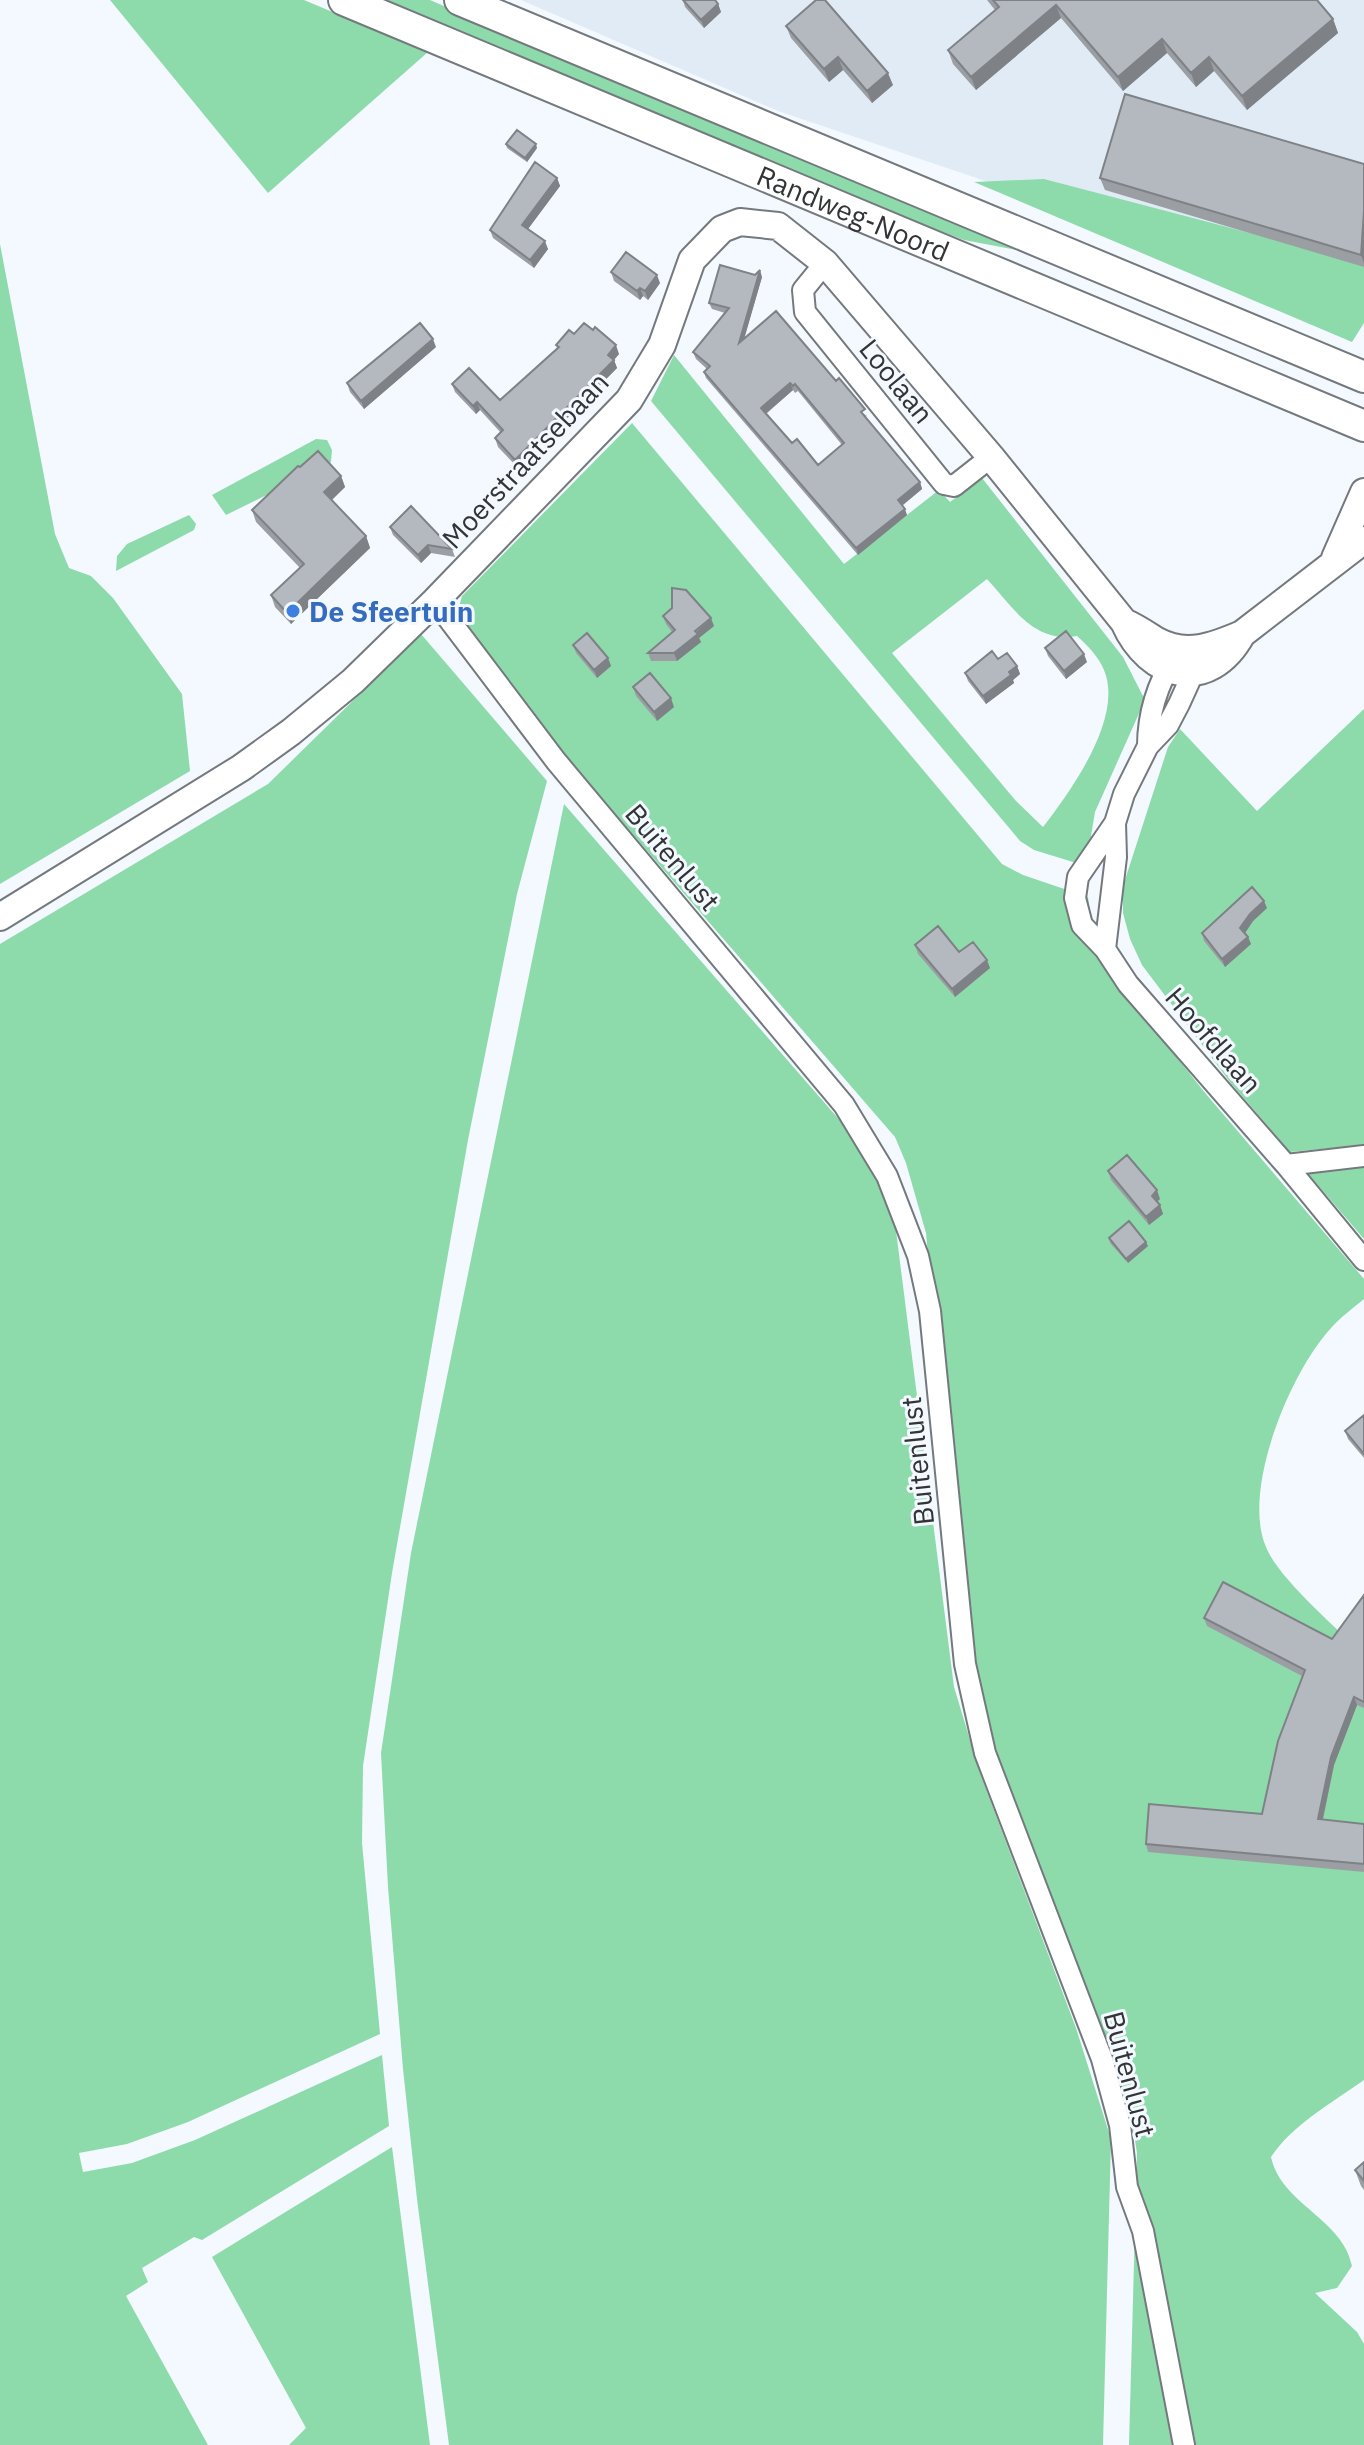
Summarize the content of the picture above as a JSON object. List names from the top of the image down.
{
  "streets": {
    "main road": ["Randweg-Noord"],
    "street": [
      "Loolaan",
      "Moerstraatsebaan",
      "Buitenlust",
      "Hoofdlaan"
    ]
  },
  "crossings": [
    ["Loolaan", "Moerstraatsebaan"],
    ["Moerstraatsebaan", "Buitenlust"],
    ["Moerstraatsebaan", "Hoofdlaan"]
  ],
  "places": ["De Sfeertuin"]
}
